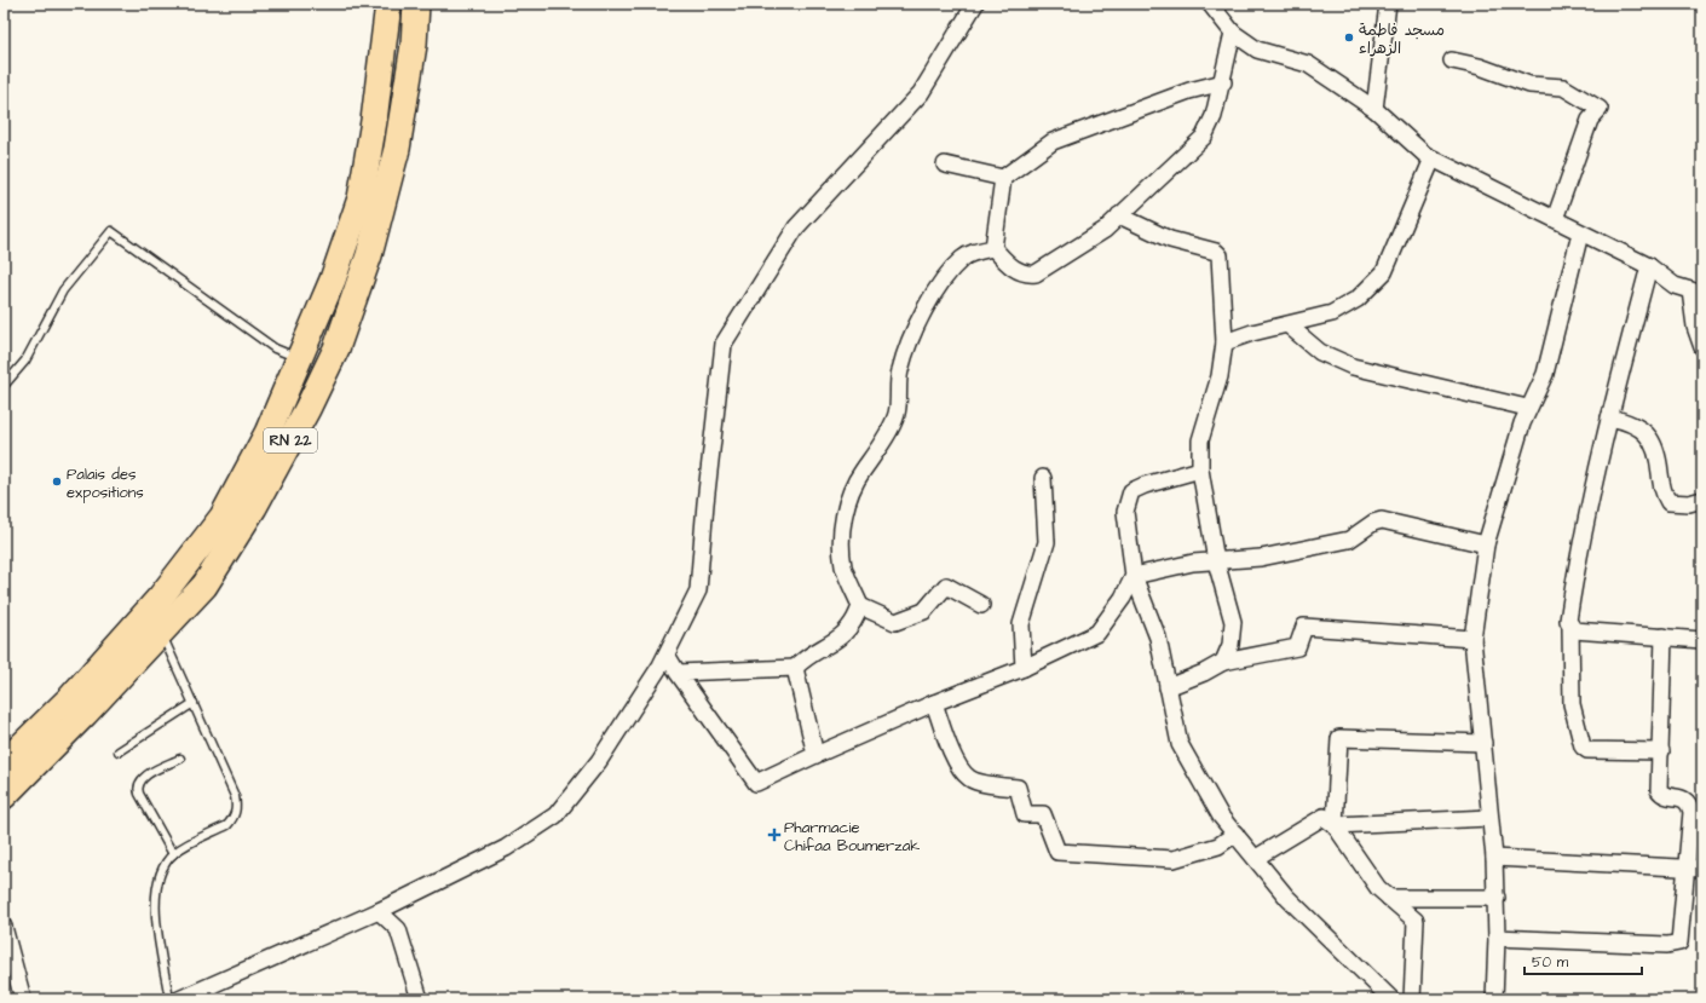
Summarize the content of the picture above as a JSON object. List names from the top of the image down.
{
  "streets": {
    "highway": ["RN 22"]
  },
  "places": {
    "other": ["مسجد فاطمة الزهراء", "Palais des expositions"],
    "health": ["Pharmacie Chifaa Boumerzak"]
  },
  "scale_bar": "50 m"
}
